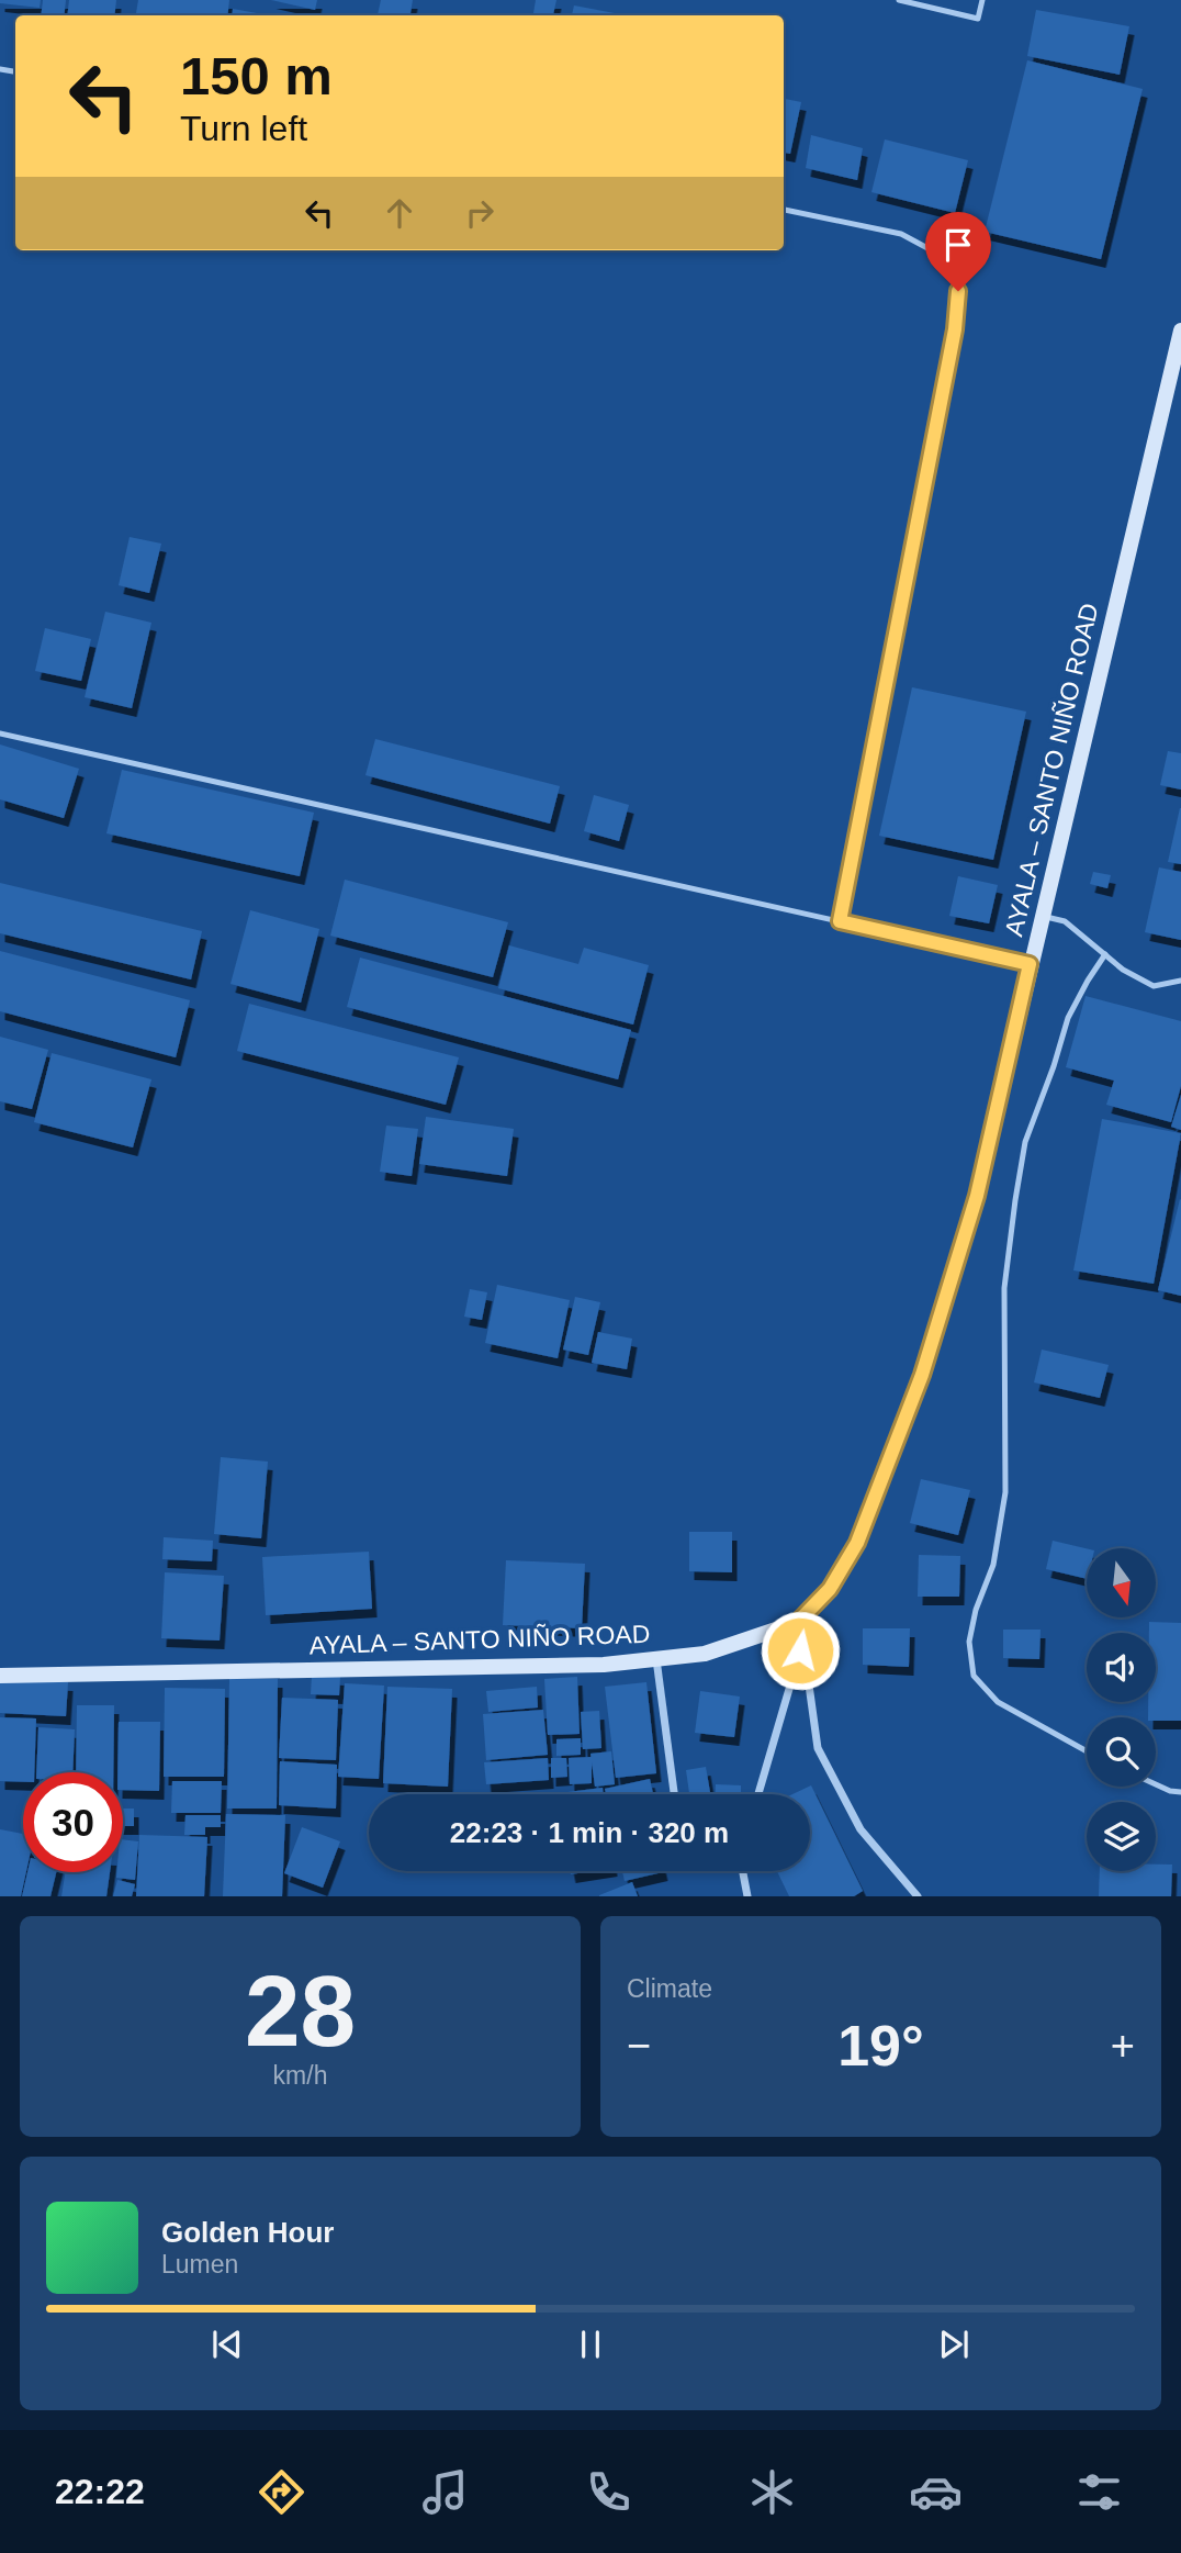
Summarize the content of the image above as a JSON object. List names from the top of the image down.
{
  "streets": {
    "street": ["AYALA – SANTO NIÑO ROAD"]
  },
  "north": "bottom",
  "page": {
    "turn": ["150 m", "Turn left"],
    "limit": "30",
    "trip": "22:23 · 1 min · 320 m",
    "tile": [
      ["28", "km/h"],
      "Climate"
    ],
    "heat": ["−", "19°", "+"],
    "song": ["Golden Hour", "Lumen"],
    "tabs": "22:22"
  }
}
